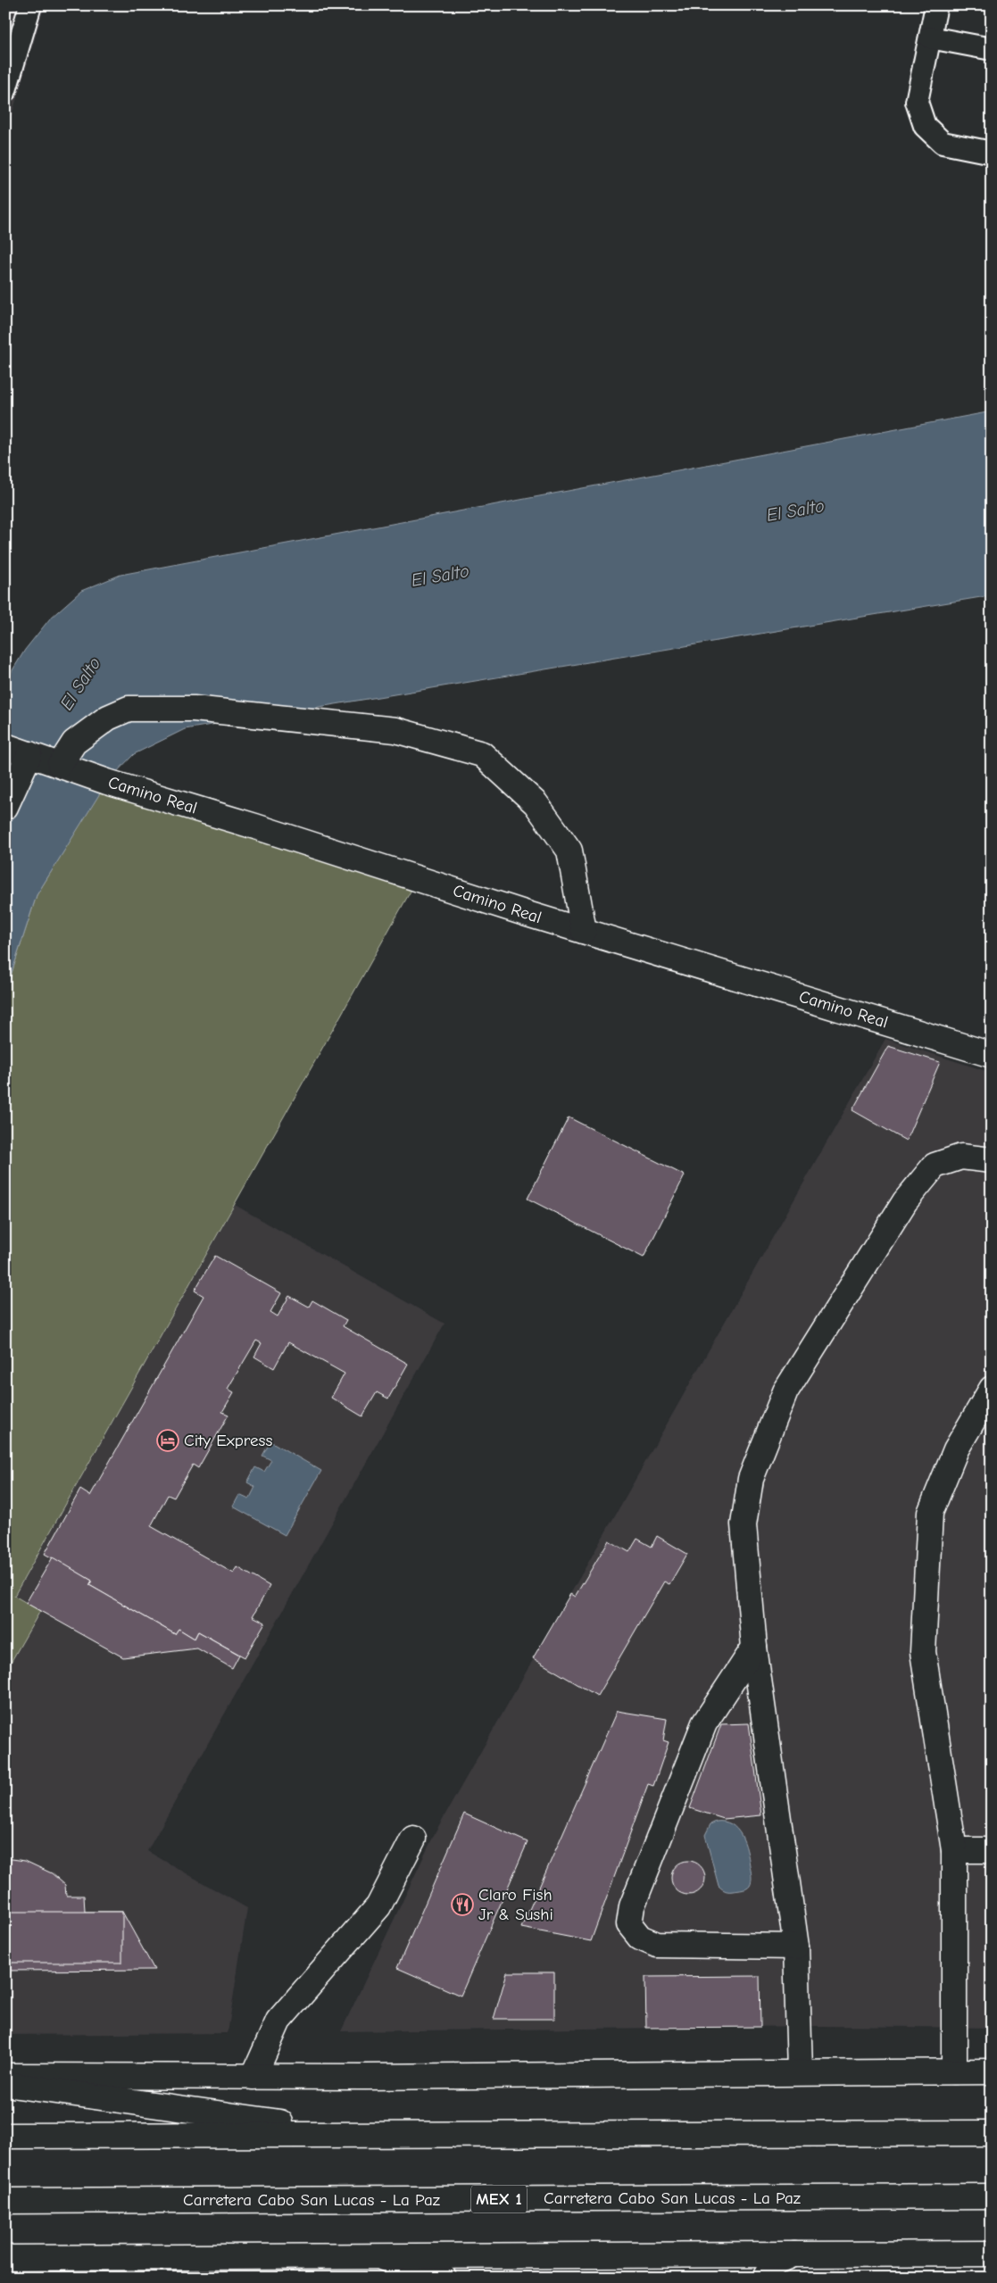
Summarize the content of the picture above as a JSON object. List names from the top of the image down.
{
  "streets": {
    "main road": ["Camino Real", "Carretera Cabo San Lucas - La Paz", "MEX 1"]
  },
  "water": ["El Salto"],
  "places": {
    "hotel": ["City Express"],
    "restaurant": ["Claro Fish Jr & Sushi"]
  }
}
